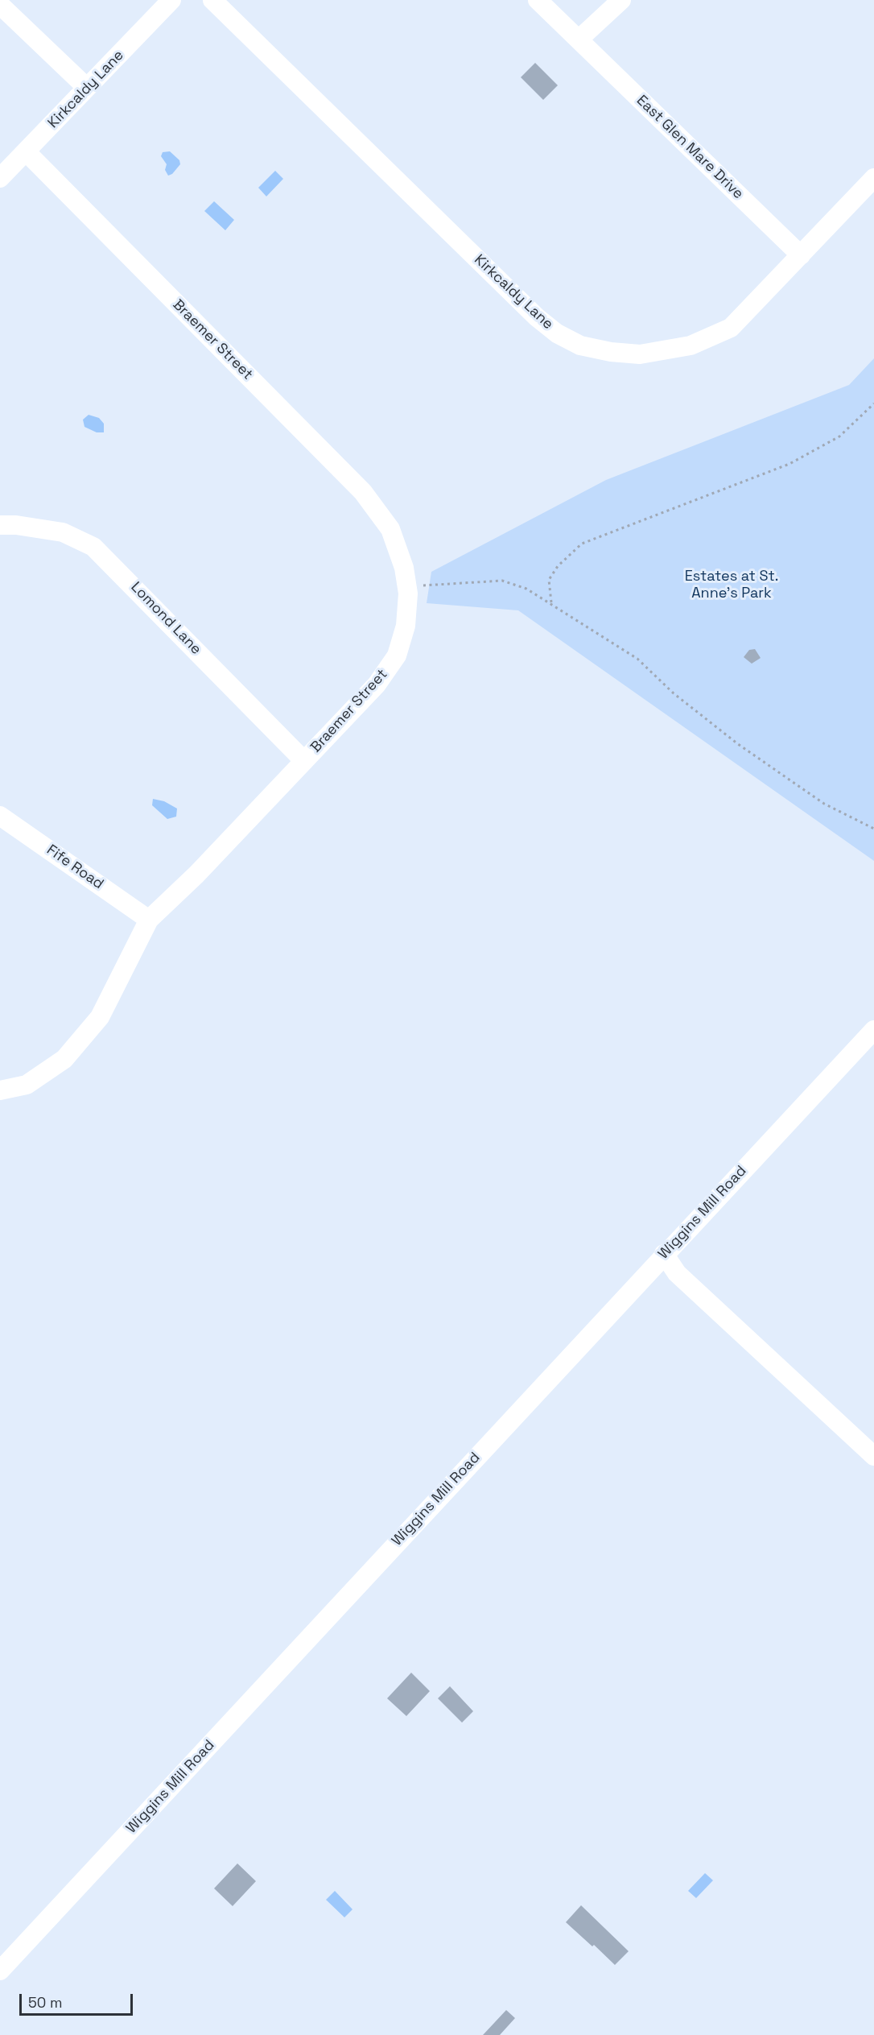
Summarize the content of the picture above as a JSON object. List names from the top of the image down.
{
  "streets": {
    "street": [
      "Kirkcaldy Lane",
      "East Glen Mare Drive",
      "Braemer Street",
      "Lomond Lane",
      "Fife Road",
      "Wiggins Mill Road"
    ]
  },
  "crossings": [
    ["Kirkcaldy Lane", "East Glen Mare Drive"],
    ["Kirkcaldy Lane", "Braemer Street"],
    ["Braemer Street", "Lomond Lane"],
    ["Braemer Street", "Fife Road"]
  ],
  "parks": ["Estates at St. Anne's Park"],
  "scale_bar": "50 m"
}
